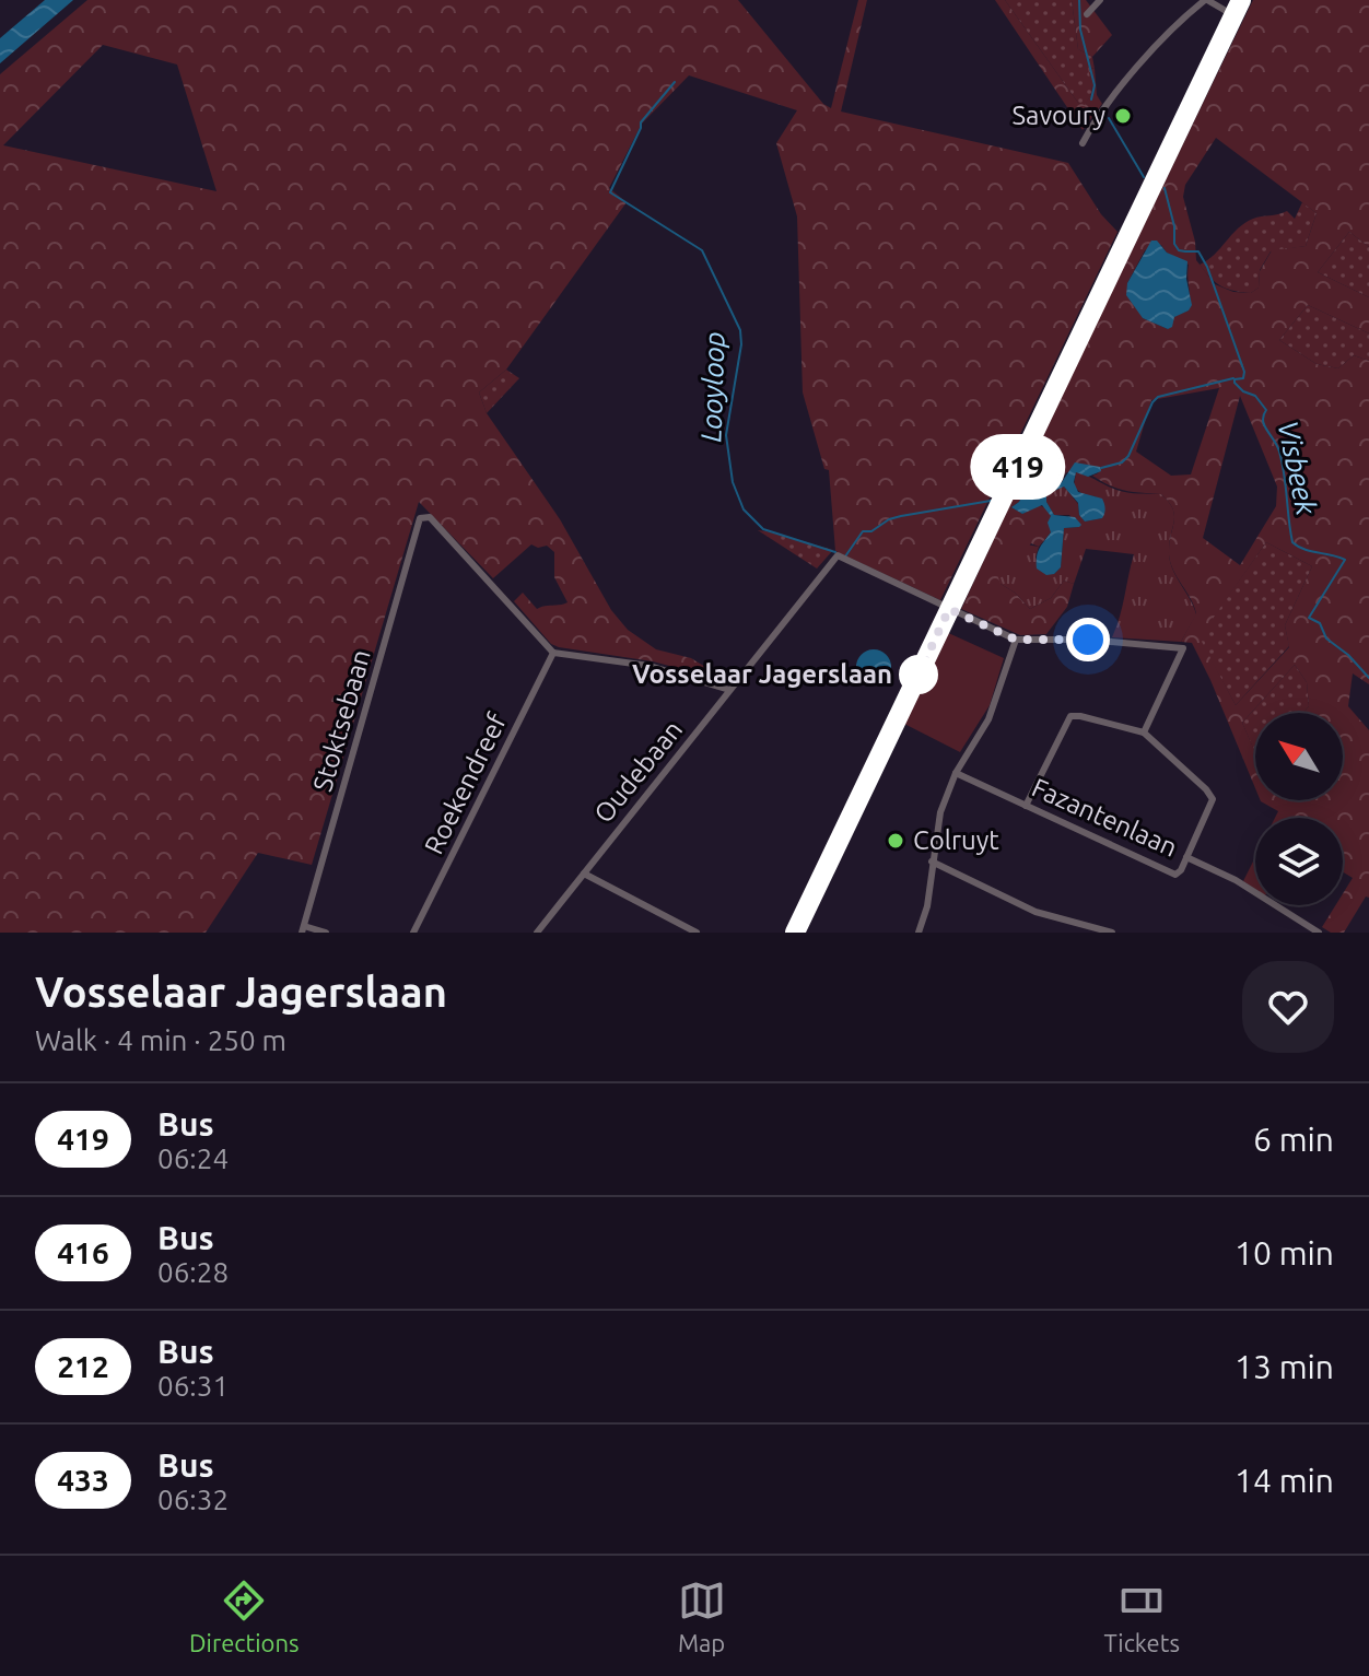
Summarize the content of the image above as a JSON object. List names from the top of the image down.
{
  "streets": {
    "street": [
      "Stoktsebaan",
      "Oudebaan",
      "Roekendreef",
      "Fazantenlaan"
    ]
  },
  "crossings": [
    ["Stoktsebaan", "Roekendreef"]
  ],
  "water": ["Looyloop", "Visbeek"],
  "places": ["Savoury", "Vosselaar Jagerslaan", "Colruyt"],
  "lines": ["bus line 419"],
  "north": "top left",
  "page": {
    "on_map": "419",
    "heading": ["Vosselaar Jagerslaan", "Walk · 4 min · 250 m"],
    "list": [
      {
        "mark": "419",
        "name": "Bus",
        "note": "06:24",
        "value": "6 min"
      },
      {
        "mark": "416",
        "name": "Bus",
        "note": "06:28",
        "value": "10 min"
      },
      {
        "mark": "212",
        "name": "Bus",
        "note": "06:31",
        "value": "13 min"
      },
      {
        "mark": "433",
        "name": "Bus",
        "note": "06:32",
        "value": "14 min"
      }
    ],
    "tabs": ["Directions", "Map", "Tickets"]
  }
}
